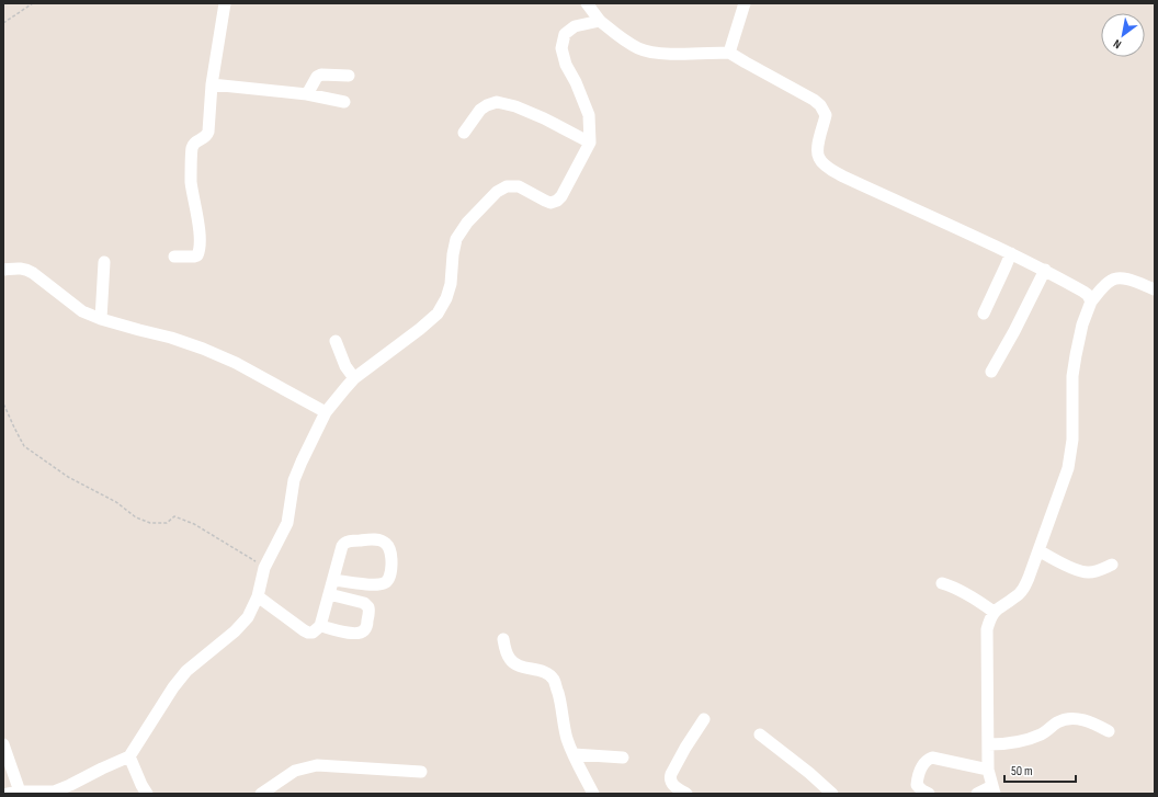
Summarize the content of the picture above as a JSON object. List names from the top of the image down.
{
  "scale_bar": "50 m",
  "north": "bottom left"
}
